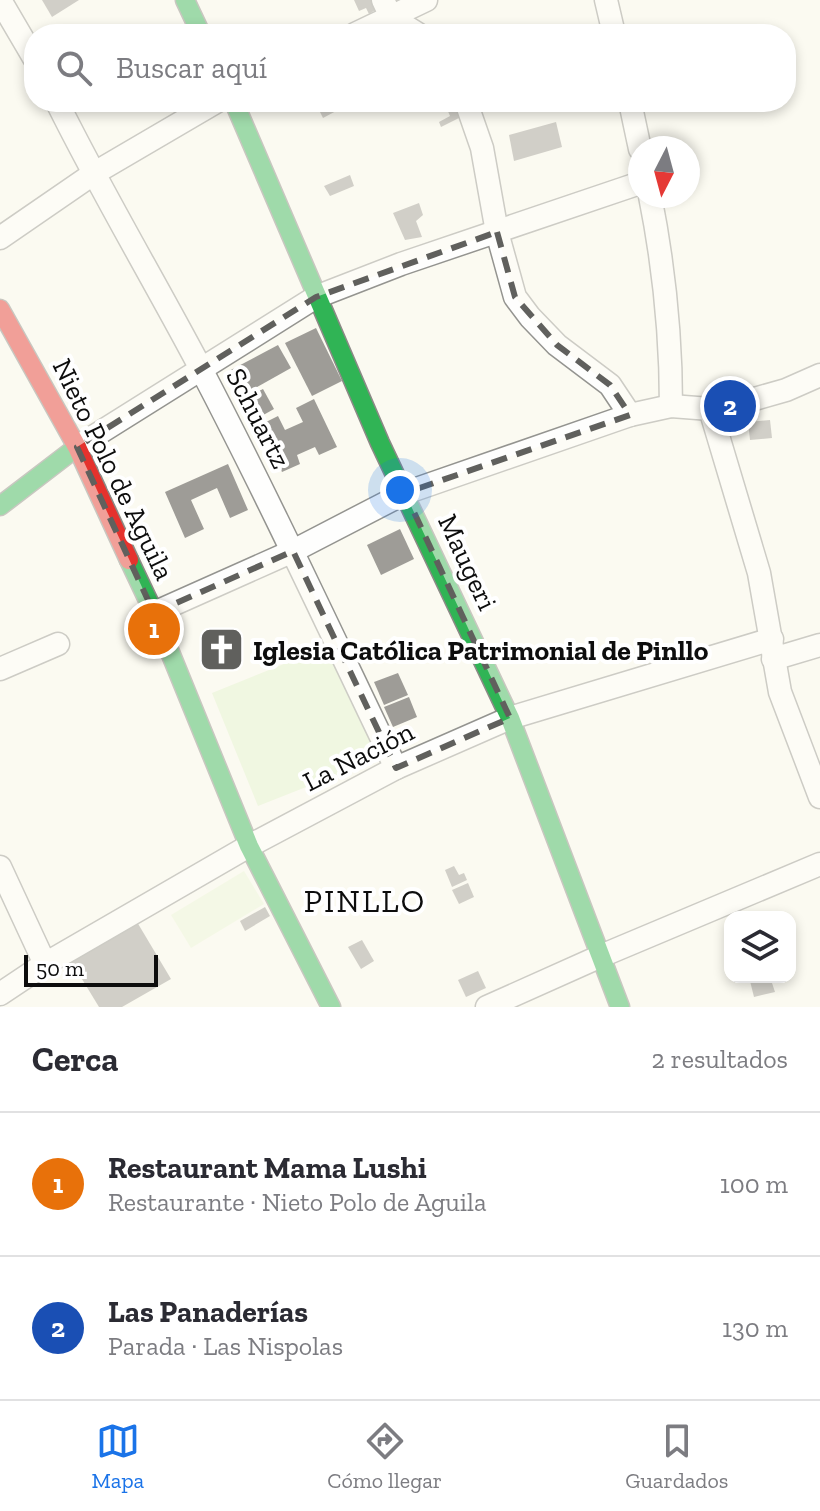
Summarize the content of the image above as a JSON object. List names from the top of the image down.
{
  "streets": {
    "street": [
      "Schuartz",
      "Nieto Polo de Aguila",
      "Maugeri",
      "La Nación"
    ]
  },
  "crossings": [
    ["Schuartz", "La Nación"],
    ["Nieto Polo de Aguila", "La Nación"],
    ["Maugeri", "La Nación"]
  ],
  "districts": ["PINLLO"],
  "places": {
    "church": ["Iglesia Católica Patrimonial de Pinllo"]
  },
  "scale_bar": "50 m",
  "north": "bottom",
  "page": {
    "search": "Buscar aquí",
    "pins": ["2", "1"],
    "scale": "50 m",
    "heading": ["Cerca", "2 resultados"],
    "list": [
      {
        "mark": "1",
        "name": "Restaurant Mama Lushi",
        "note": "Restaurante · Nieto Polo de Aguila",
        "value": "100 m"
      },
      {
        "mark": "2",
        "name": "Las Panaderías",
        "note": "Parada · Las Nispolas",
        "value": "130 m"
      }
    ],
    "nav": ["Mapa", "Cómo llegar", "Guardados"]
  }
}
